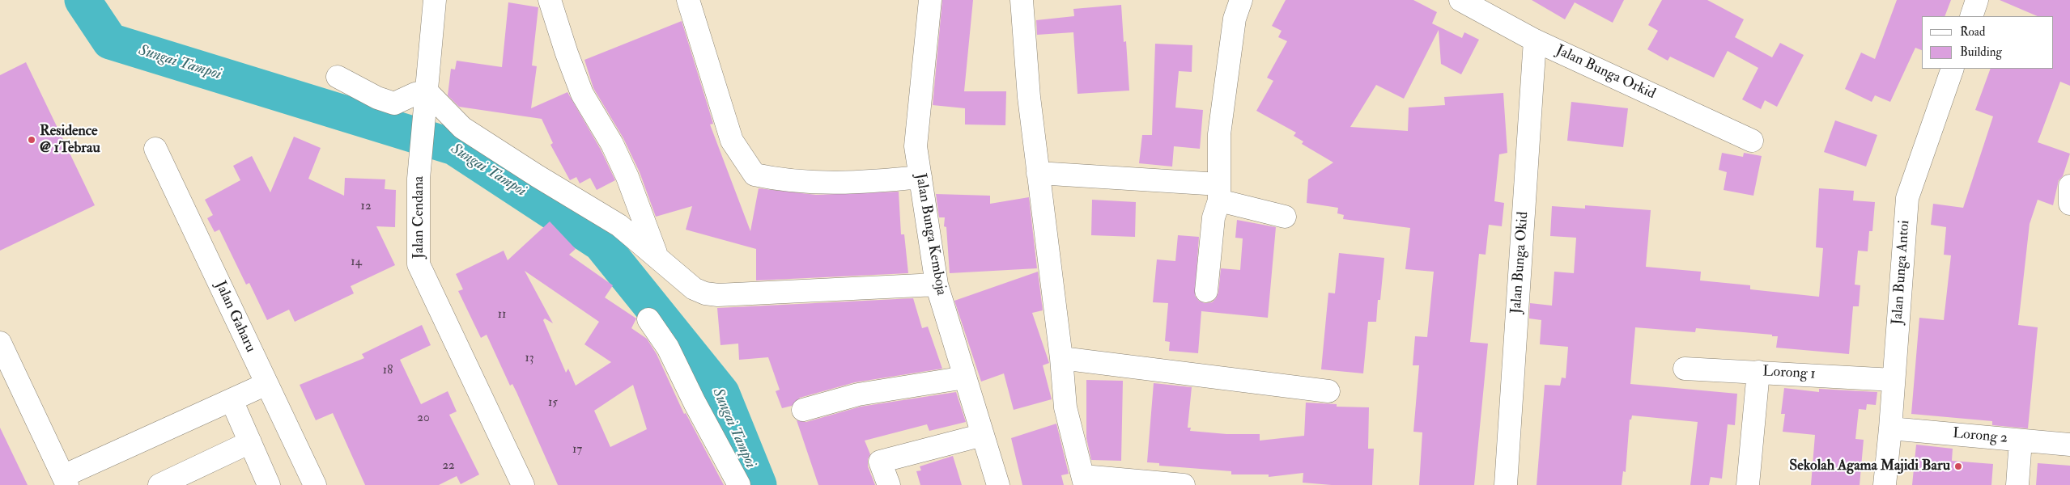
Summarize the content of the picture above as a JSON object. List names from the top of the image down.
{
  "streets": {
    "street": [
      "Jalan Bunga Orkid",
      "Jalan Cendana",
      "Jalan Bunga Kemboja",
      "Jalan Bunga Okid",
      "Jalan Bunga Antoi",
      "Jalan Gaharu",
      "Lorong 1",
      "Lorong 2"
    ]
  },
  "crossings": [
    ["Jalan Bunga Orkid", "Jalan Bunga Okid"],
    ["Jalan Bunga Antoi", "Lorong 1"],
    ["Jalan Bunga Antoi", "Lorong 2"]
  ],
  "water": ["Sungai Tampoi"],
  "places": ["Residence @ 1Tebrau", "Sekolah Agama Majidi Baru"],
  "house_numbers": [
    "12",
    "14",
    "11",
    "13",
    "18",
    "15",
    "20",
    "17",
    "22"
  ],
  "legend": ["Road", "Building"]
}
